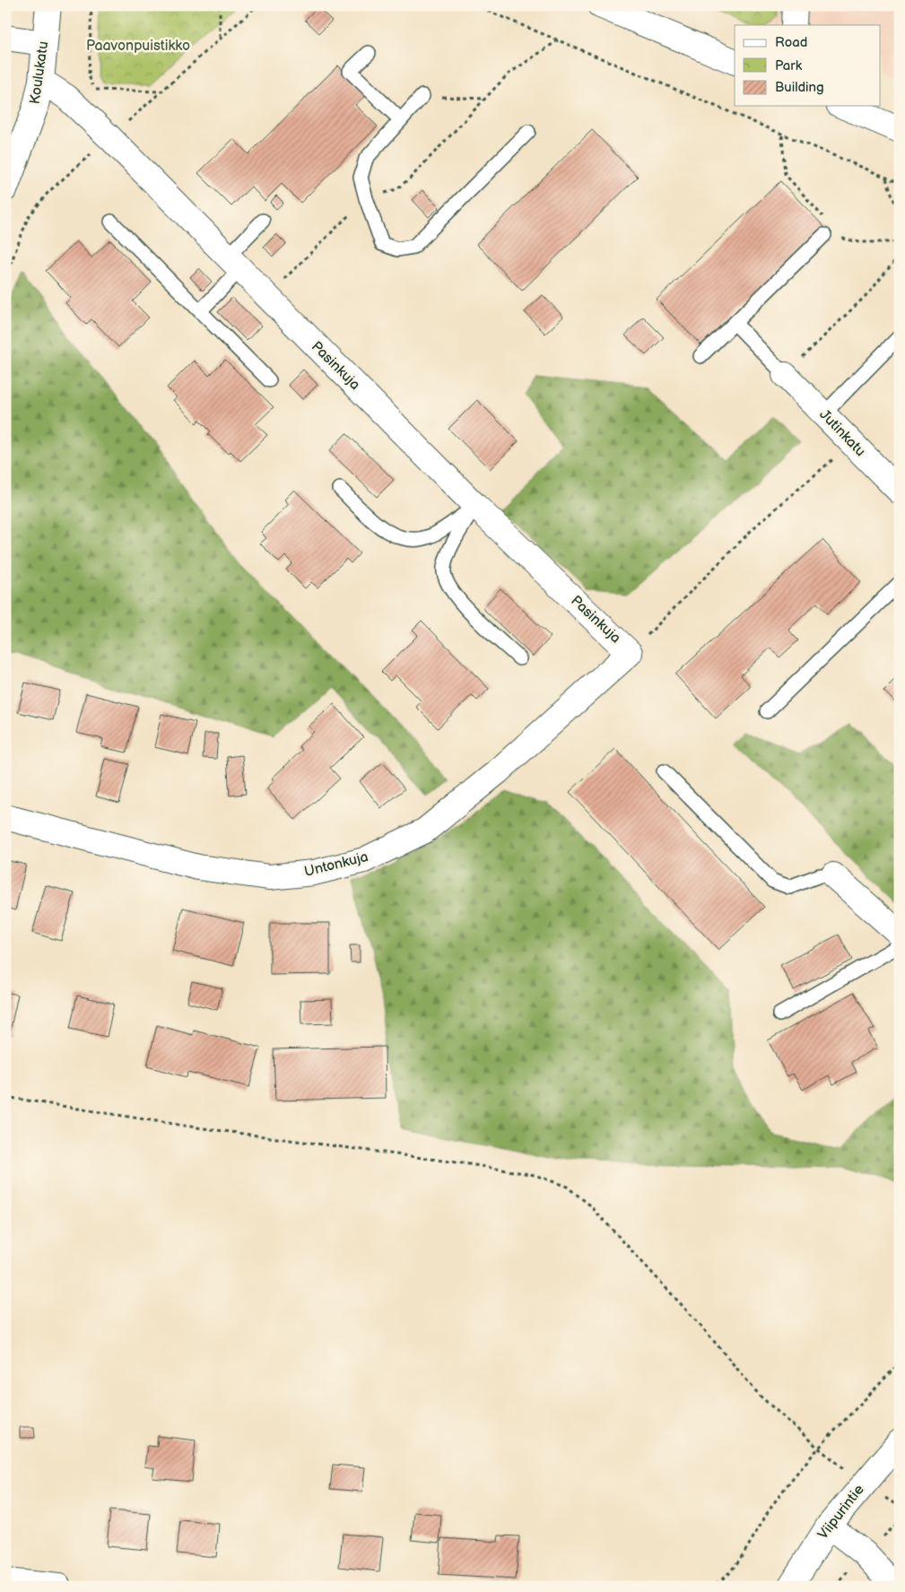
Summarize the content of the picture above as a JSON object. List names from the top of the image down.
{
  "streets": {
    "street": [
      "Koulukatu",
      "Pasinkuja",
      "Jutinkatu",
      "Untonkuja",
      "Viipurintie"
    ]
  },
  "crossings": [
    ["Koulukatu", "Pasinkuja"],
    ["Pasinkuja", "Untonkuja"]
  ],
  "parks": ["Paavonpuistikko"],
  "legend": ["Road", "Park", "Building"]
}
